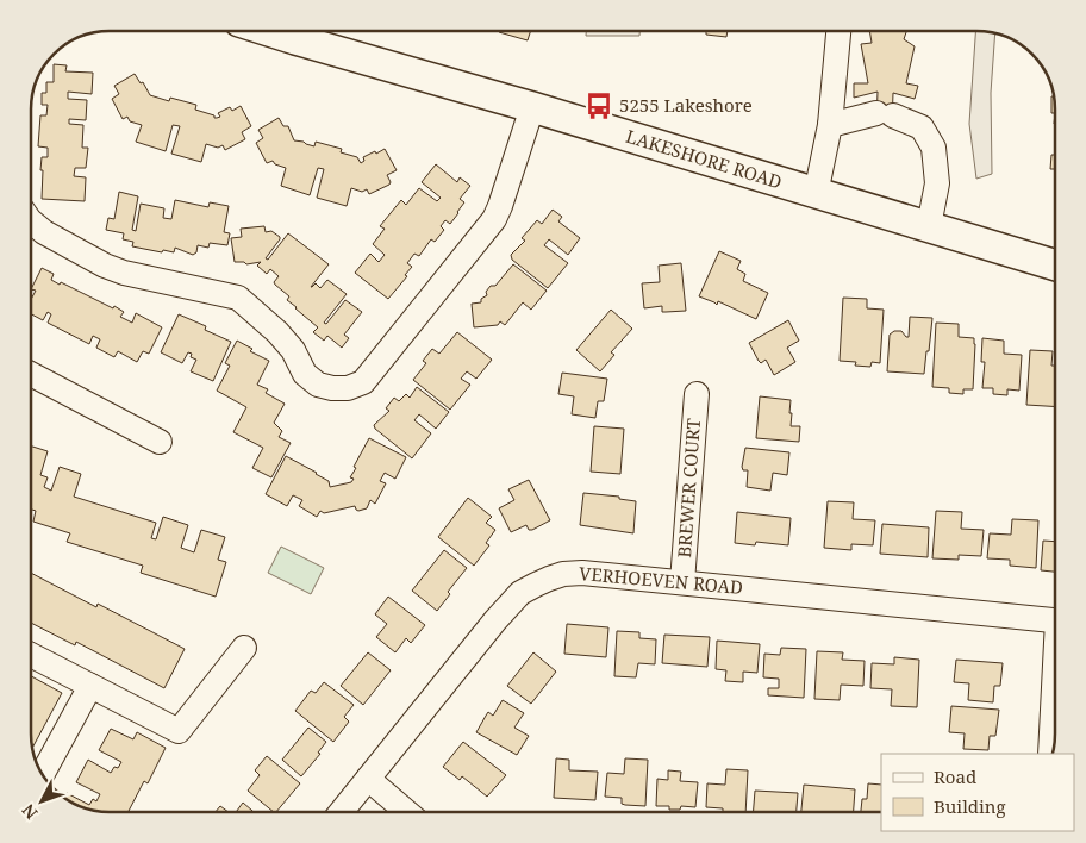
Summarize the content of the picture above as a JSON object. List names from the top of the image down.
{
  "streets": {
    "main road": ["LAKESHORE ROAD"],
    "street": ["BREWER COURT", "VERHOEVEN ROAD"]
  },
  "crossings": [
    ["BREWER COURT", "VERHOEVEN ROAD"]
  ],
  "places": {
    "bus stop": ["5255 Lakeshore"]
  },
  "legend": ["Road", "Building"],
  "north": "bottom left"
}
